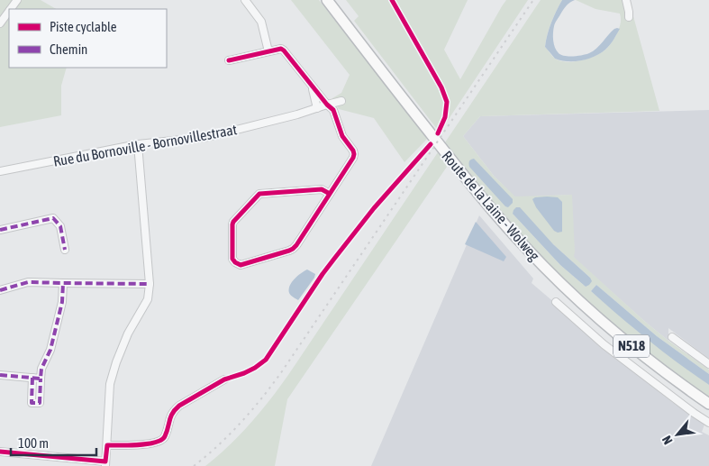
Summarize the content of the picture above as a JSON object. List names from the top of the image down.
{
  "streets": {
    "highway": ["Route de la Laine - Wolweg", "N518"],
    "street": ["Rue du Bornoville - Bornovillestraat"]
  },
  "legend": ["Piste cyclable", "Chemin"],
  "scale_bar": "100 m",
  "north": "bottom left"
}
